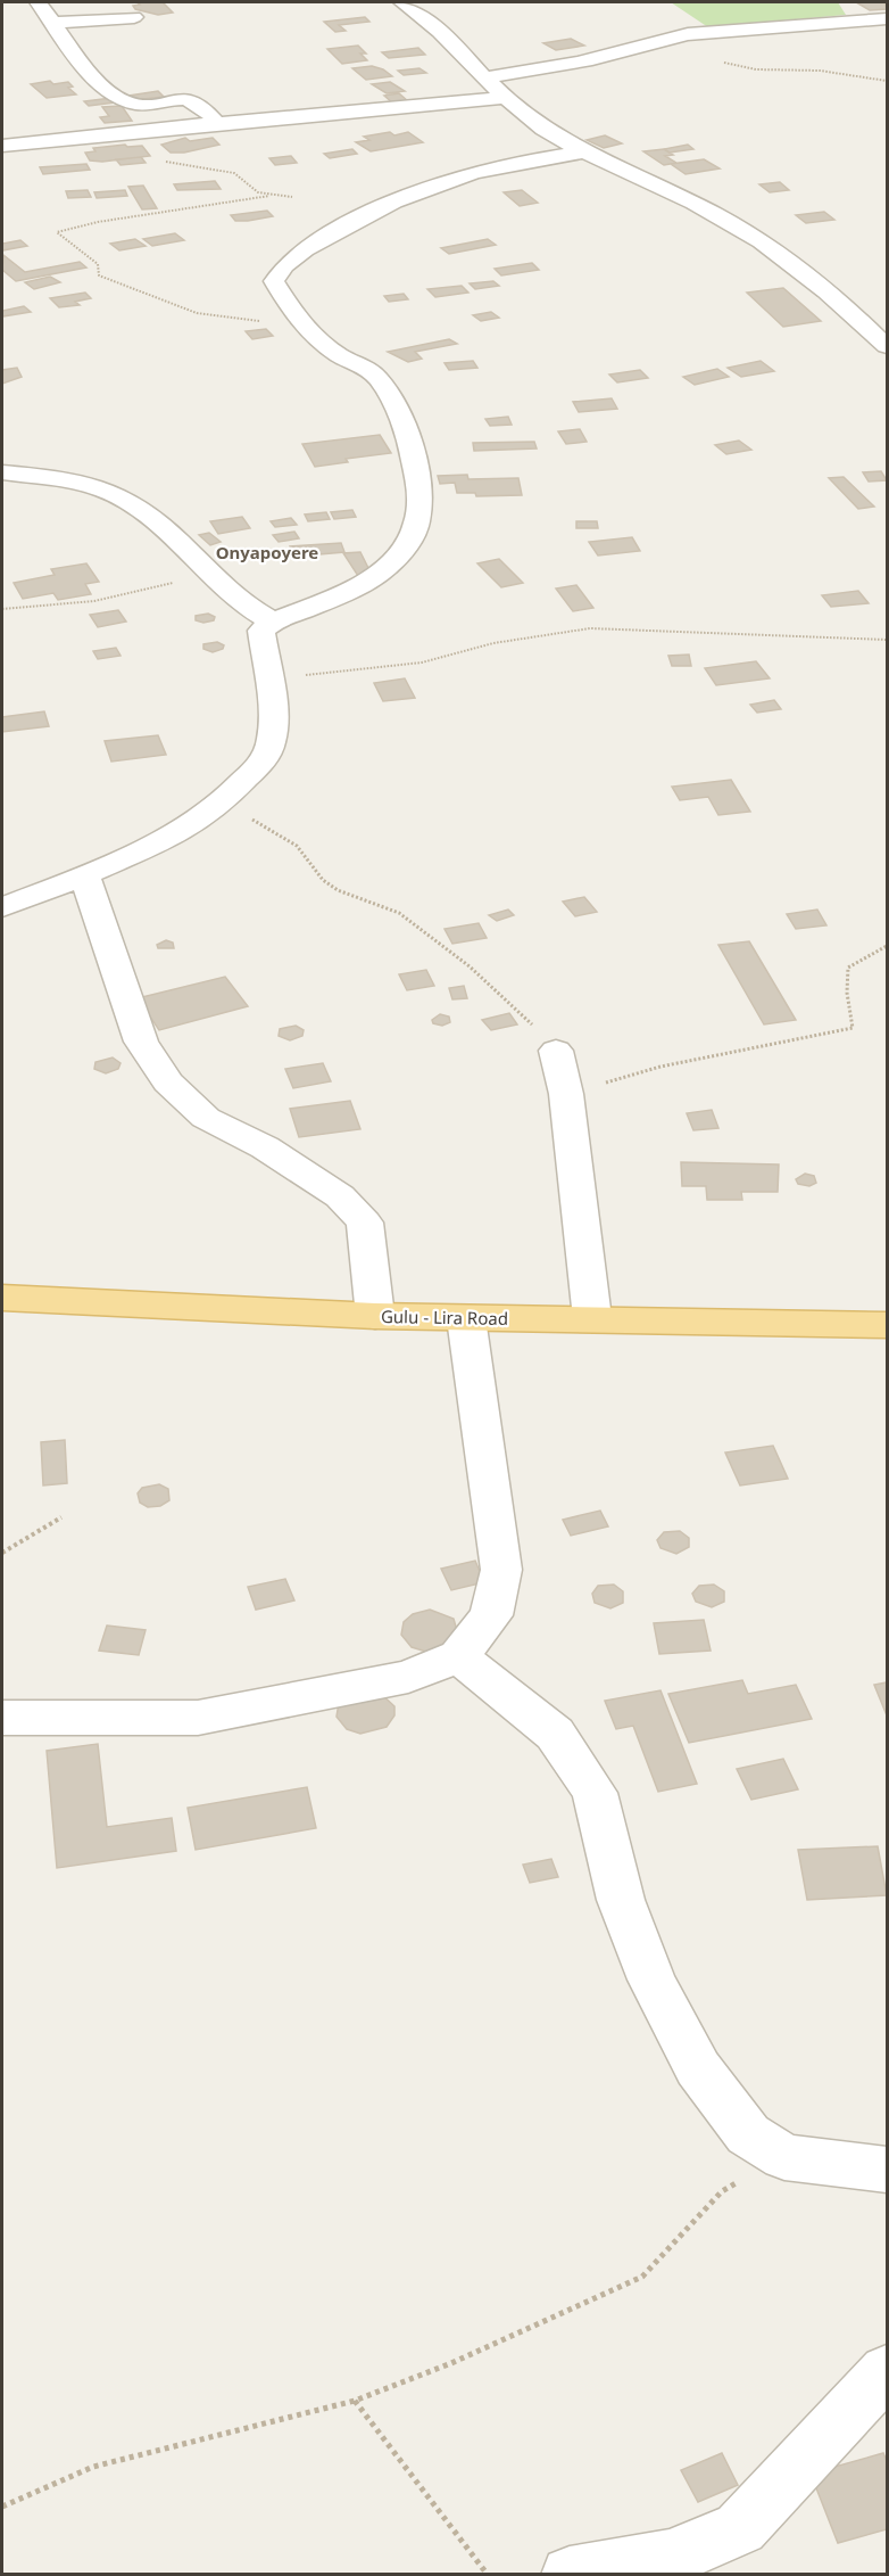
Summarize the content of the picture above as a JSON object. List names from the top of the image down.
{
  "streets": {
    "main road": ["Gulu - Lira Road"]
  },
  "districts": ["Onyapoyere"]
}
